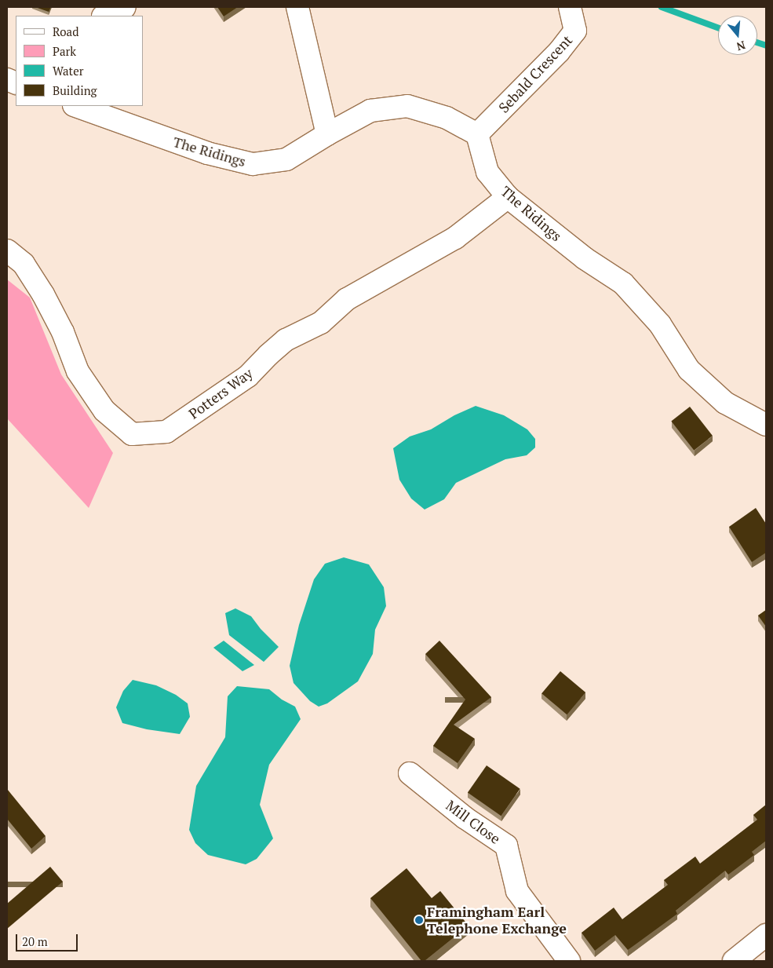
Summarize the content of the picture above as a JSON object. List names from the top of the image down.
{
  "streets": {
    "street": [
      "Sebald Crescent",
      "The Ridings",
      "Potters Way",
      "Mill Close"
    ]
  },
  "crossings": [
    ["Sebald Crescent", "The Ridings"],
    ["The Ridings", "Potters Way"]
  ],
  "places": ["Framingham Earl Telephone Exchange"],
  "legend": [
    "Road",
    "Park",
    "Water",
    "Building"
  ],
  "scale_bar": "20 m",
  "north": "bottom"
}
